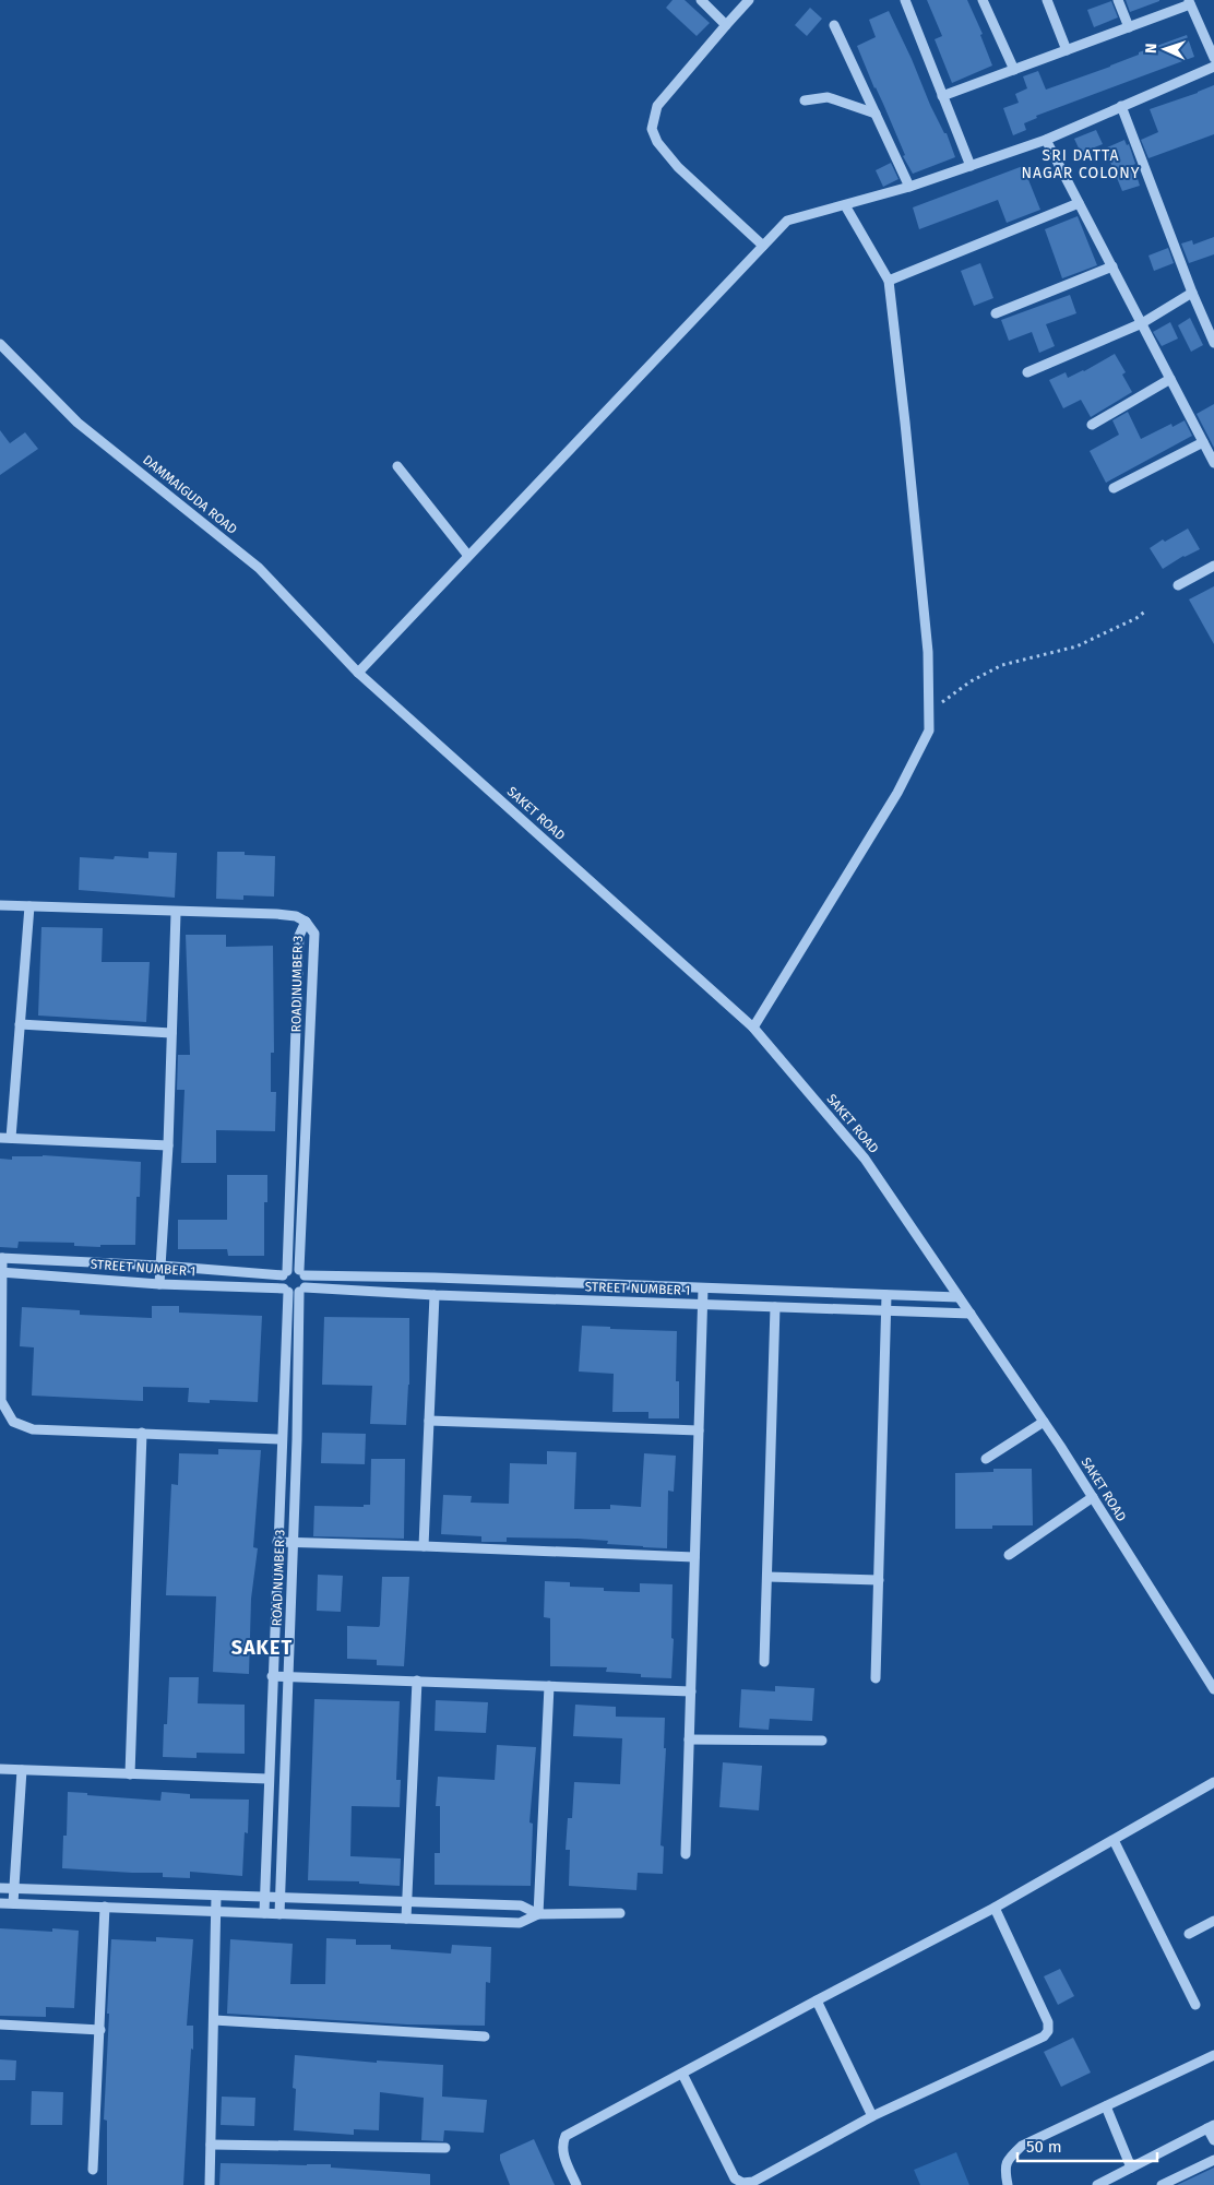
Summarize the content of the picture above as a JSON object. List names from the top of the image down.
{
  "streets": {
    "street": [
      "DAMMAIGUDA ROAD",
      "SAKET ROAD",
      "ROAD NUMBER 3",
      "STREET NUMBER 1"
    ]
  },
  "crossings": [
    ["DAMMAIGUDA ROAD", "SAKET ROAD"],
    ["SAKET ROAD", "STREET NUMBER 1"],
    ["ROAD NUMBER 3", "STREET NUMBER 1"]
  ],
  "districts": ["SRI DATTA NAGAR COLONY", "SAKET"],
  "scale_bar": "50 m",
  "north": "left"
}
